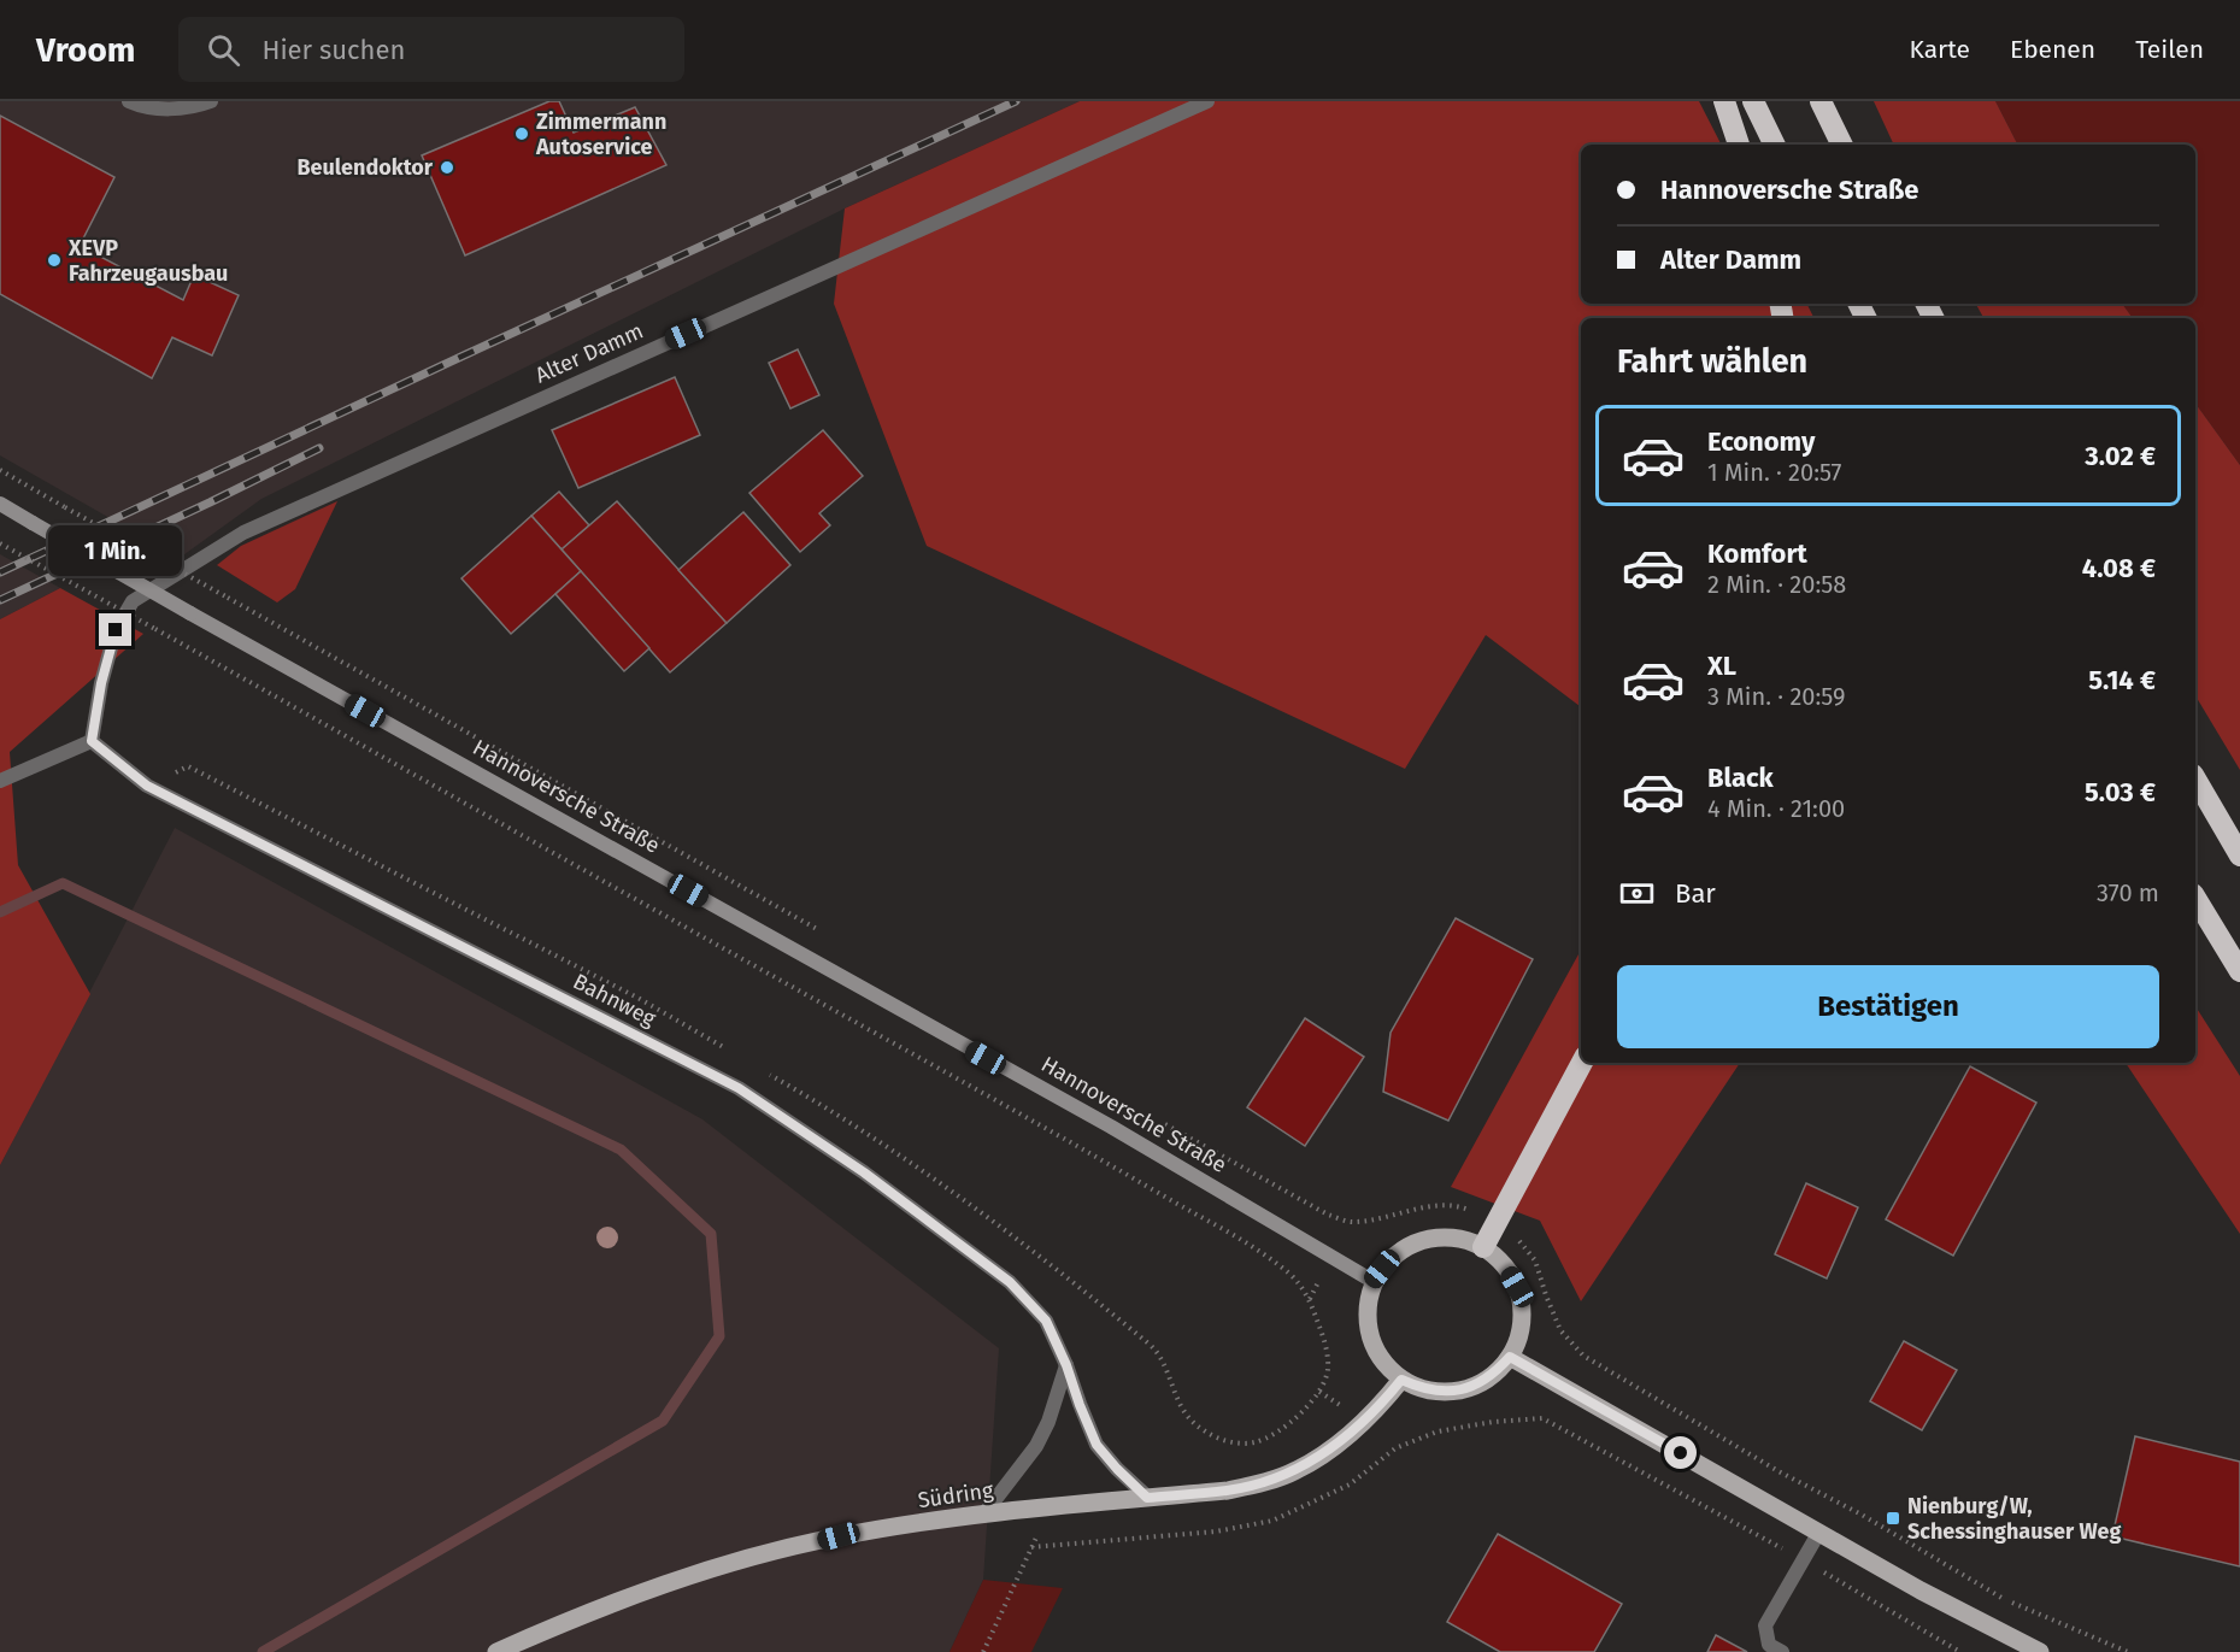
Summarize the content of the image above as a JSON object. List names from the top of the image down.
{
  "streets": {
    "main road": ["Südring"],
    "street": ["Alter Damm", "Hannoversche Straße", "Bahnweg"]
  },
  "crossings": [
    ["Alter Damm", "Bahnweg"],
    ["Hannoversche Straße", "Südring"],
    ["Bahnweg", "Südring"]
  ],
  "places": {
    "other": ["Zimmermann Autoservice", "Beulendoktor", "XEVP Fahrzeugausbau"],
    "transit": ["Nienburg/W, Schessinghauser Weg"]
  },
  "page": {
    "header": "Vroom",
    "search": "Hier suchen",
    "nav": ["Karte", "Ebenen", "Teilen"],
    "banner": ["Hannoversche Straße", "Alter Damm"],
    "heading": "Fahrt wählen",
    "list": [
      {
        "name": "Economy",
        "note": "1 Min. · 20:57",
        "value": "3.02 €"
      },
      {
        "name": "Komfort",
        "note": "2 Min. · 20:58",
        "value": "4.08 €"
      },
      {
        "name": "XL",
        "note": "3 Min. · 20:59",
        "value": "5.14 €"
      },
      {
        "name": "Black",
        "note": "4 Min. · 21:00",
        "value": "5.03 €"
      }
    ],
    "bubble": "1 Min.",
    "pay": ["Bar", "370 m"],
    "buttons": "Bestätigen"
  }
}
